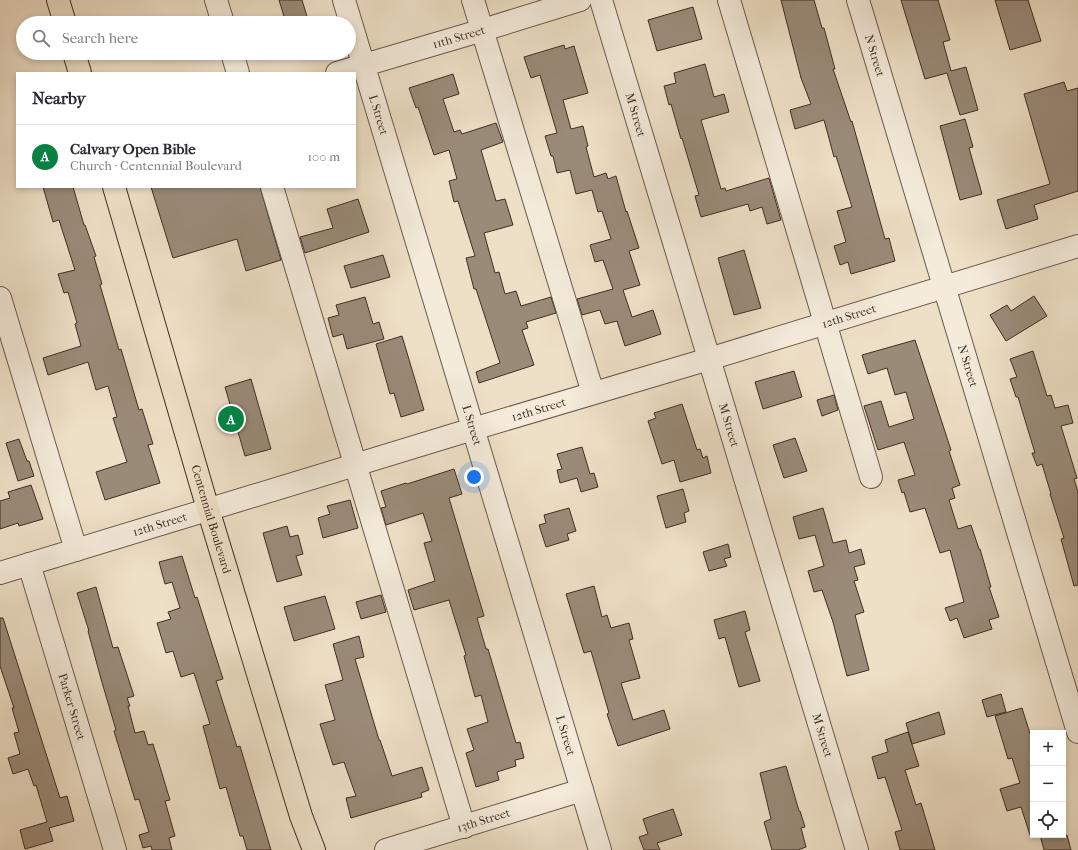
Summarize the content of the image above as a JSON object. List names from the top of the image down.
{
  "streets": {
    "main road": ["Centennial Boulevard"],
    "street": [
      "11th Street",
      "N Street",
      "L Street",
      "M Street",
      "12th Street",
      "Parker Street",
      "13th Street"
    ]
  },
  "crossings": [
    ["11th Street", "L Street"],
    ["N Street", "12th Street"],
    ["L Street", "12th Street"],
    ["L Street", "13th Street"],
    ["M Street", "12th Street"],
    ["12th Street", "Centennial Boulevard"],
    ["12th Street", "Parker Street"]
  ],
  "page": {
    "search": "Search here",
    "heading": "Nearby",
    "list": [
      {
        "mark": "A",
        "name": "Calvary Open Bible",
        "note": "Church · Centennial Boulevard",
        "value": "100 m"
      }
    ],
    "pins": "A",
    "map_buttons": ["+", "−"]
  }
}
